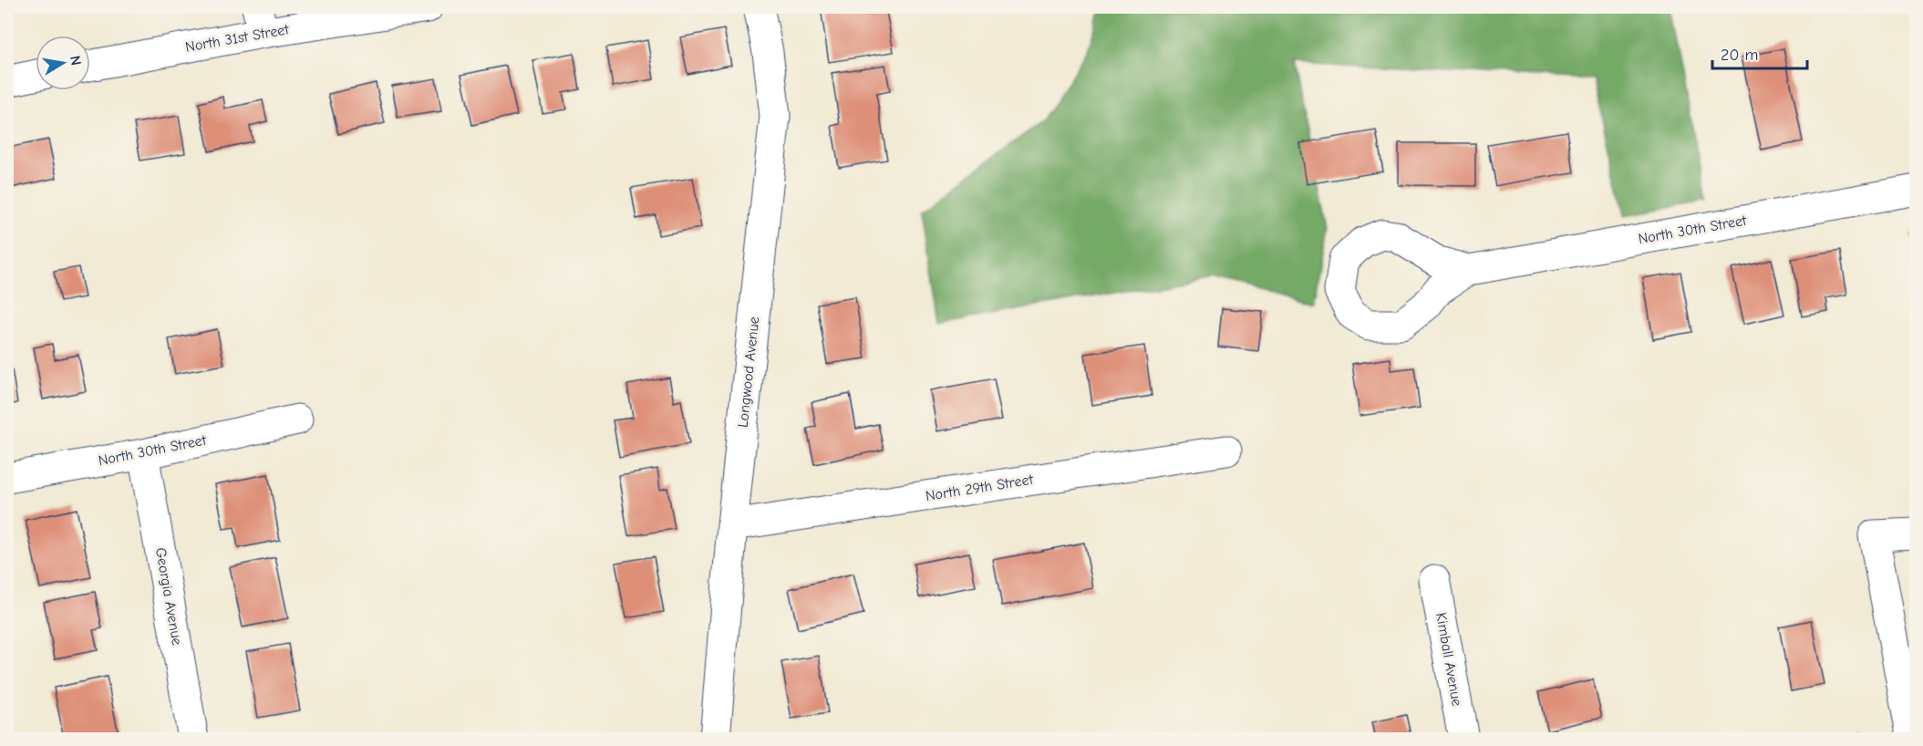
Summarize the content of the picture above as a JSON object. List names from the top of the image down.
{
  "streets": {
    "street": [
      "North 31st Street",
      "North 30th Street",
      "Longwood Avenue",
      "North 29th Street",
      "Georgia Avenue",
      "Kimball Avenue"
    ]
  },
  "crossings": [
    ["North 30th Street", "Georgia Avenue"],
    ["Longwood Avenue", "North 29th Street"]
  ],
  "scale_bar": "20 m",
  "north": "right"
}
